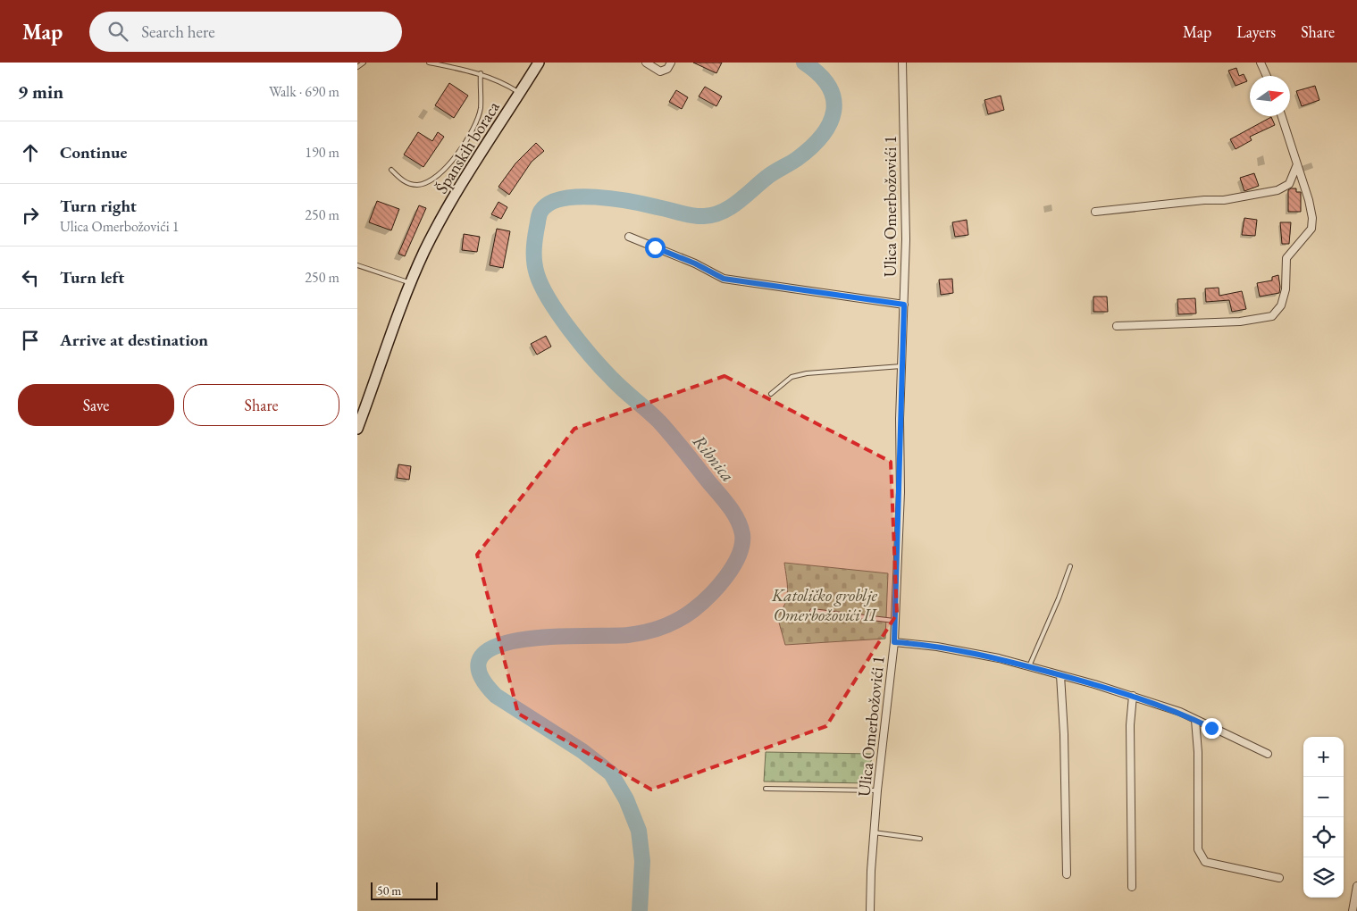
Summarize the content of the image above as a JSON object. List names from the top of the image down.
{
  "streets": {
    "main road": ["Španskih boraca"],
    "street": ["Ulica Omerbožovići 1"]
  },
  "water": ["Ribnica"],
  "parks": ["Katoličko groblje Omerbožovići II"],
  "scale_bar": "50 m",
  "north": "right",
  "page": {
    "header": "Map",
    "search": "Search here",
    "nav": ["Map", "Layers", "Share"],
    "heading": ["9 min", "Walk · 690 m"],
    "list": [
      ["Continue", "190 m"],
      ["Turn right", "Ulica Omerbožovići 1", "250 m"],
      ["Turn left", "250 m"],
      "Arrive at destination"
    ],
    "buttons": ["Save", "Share"],
    "map_buttons": ["+", "−"],
    "scale": "50 m"
  }
}
